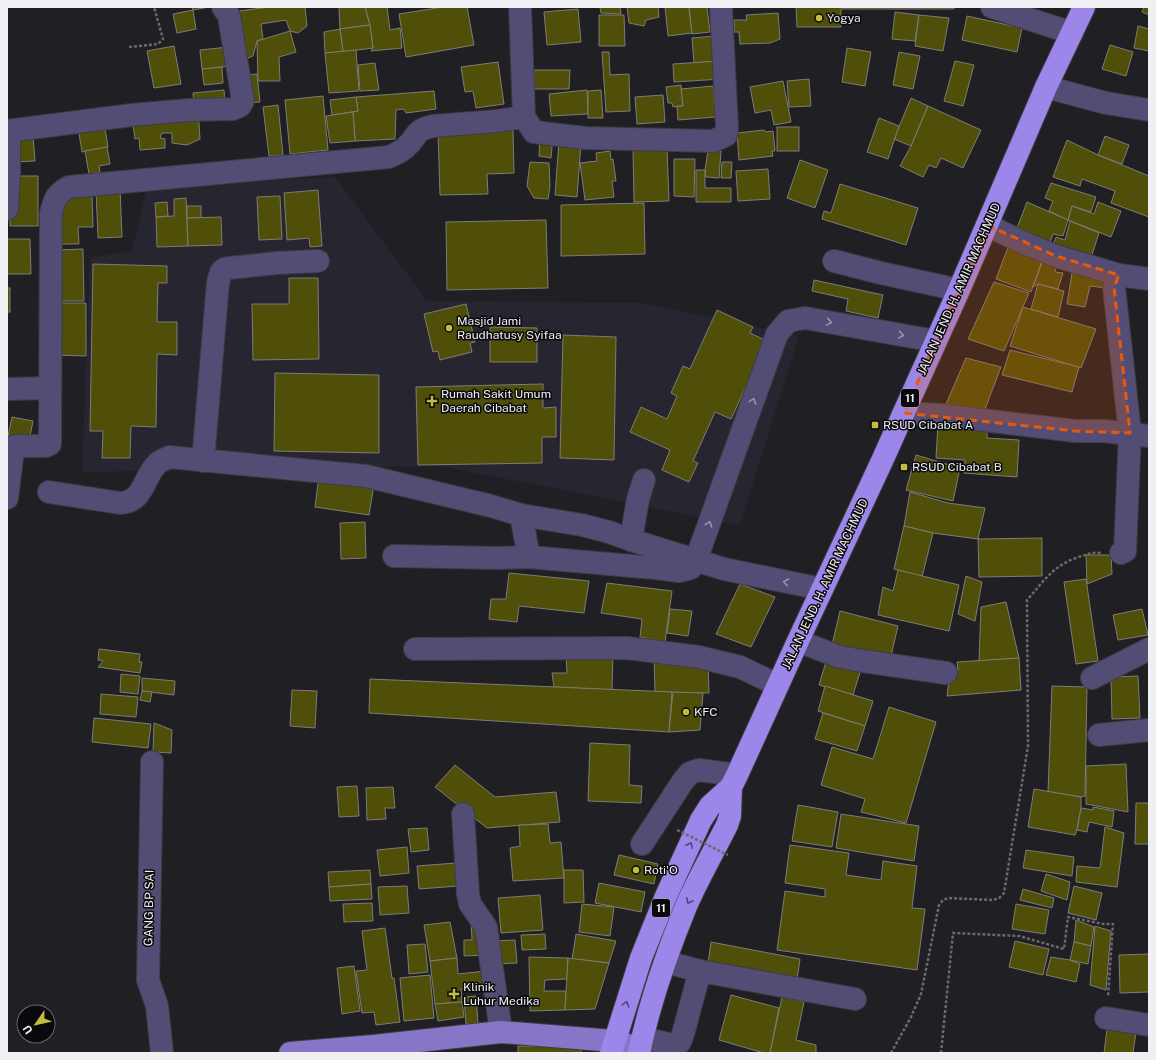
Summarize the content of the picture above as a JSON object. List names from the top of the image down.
{
  "streets": {
    "highway": ["JALAN JEND. H. AMIR MACHMUD", "11"],
    "street": ["GANG BP SAI"]
  },
  "places": {
    "other": [
      "Yogya",
      "Masjid Jami Raudhatusy Syifaa",
      "KFC",
      "Roti'O"
    ],
    "health": ["Rumah Sakit Umum Daerah Cibabat", "Klinik Luhur Medika"],
    "transit": ["RSUD Cibabat A", "RSUD Cibabat B"]
  },
  "north": "bottom left"
}
